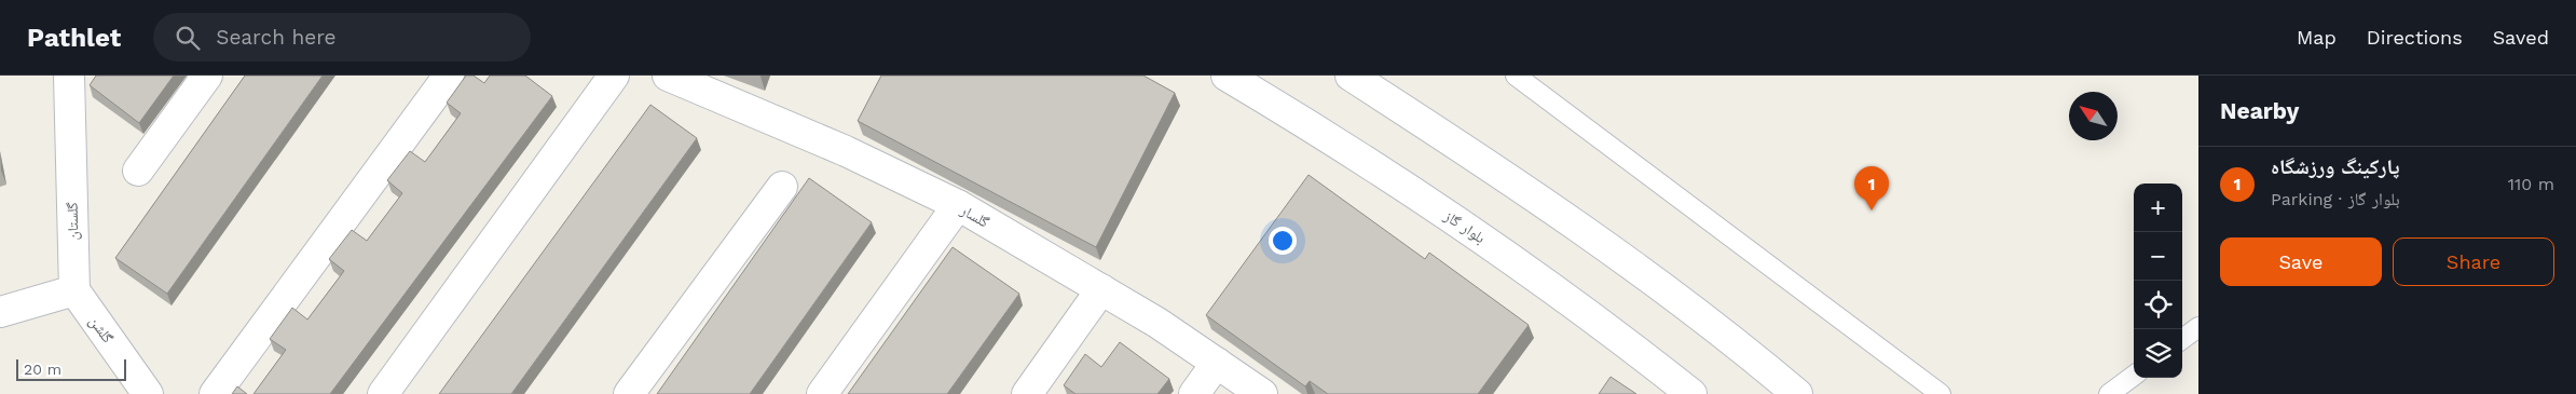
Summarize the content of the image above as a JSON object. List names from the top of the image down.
{
  "streets": {
    "street": [
      "گلسار",
      "گلستان",
      "بلوار گاز",
      "گلشن"
    ]
  },
  "crossings": [
    ["گلستان", "گلشن"]
  ],
  "scale_bar": "20 m",
  "north": "top left",
  "page": {
    "header": "Pathlet",
    "search": "Search here",
    "nav": ["Map", "Directions", "Saved"],
    "heading": "Nearby",
    "list": [
      {
        "mark": "1",
        "name": "پارکینگ ورزشگاه",
        "note": "Parking · بلوار گاز",
        "value": "110 m"
      }
    ],
    "pins": "1",
    "map_buttons": ["+", "−"],
    "buttons": ["Save", "Share"],
    "scale": "20 m"
  }
}
